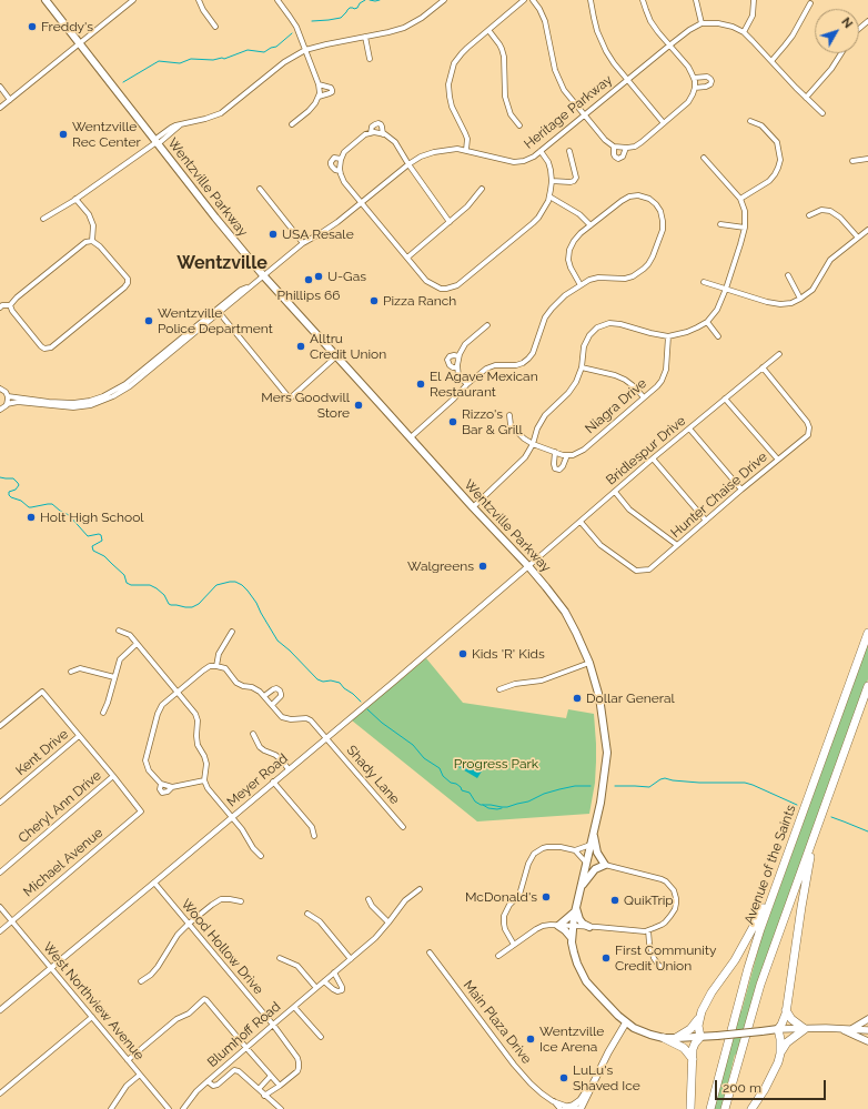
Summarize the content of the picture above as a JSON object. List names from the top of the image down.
{
  "streets": {
    "highway": ["Avenue of the Saints"],
    "main road": ["Wentzville Parkway"],
    "street": [
      "Heritage Parkway",
      "Niagra Drive",
      "Bridlespur Drive",
      "Hunter Chaise Drive",
      "Kent Drive",
      "Shady Lane",
      "Meyer Road",
      "Cheryl Ann Drive",
      "Michael Avenue",
      "Wood Hollow Drive",
      "West Northview Avenue",
      "Main Plaza Drive",
      "Blumhoff Road"
    ]
  },
  "crossings": [
    ["Heritage Parkway", "Wentzville Parkway"],
    ["Wentzville Parkway", "Bridlespur Drive"],
    ["Wentzville Parkway", "Meyer Road"],
    ["Bridlespur Drive", "Hunter Chaise Drive"],
    ["Bridlespur Drive", "Meyer Road"],
    ["Shady Lane", "Meyer Road"],
    ["Meyer Road", "Wood Hollow Drive"],
    ["Meyer Road", "West Northview Avenue"],
    ["Cheryl Ann Drive", "Michael Avenue"],
    ["Michael Avenue", "West Northview Avenue"],
    ["Wood Hollow Drive", "Blumhoff Road"]
  ],
  "districts": ["Wentzville"],
  "parks": ["Progress Park"],
  "places": [
    "Freddy's",
    "Wentzville Rec Center",
    "USA Resale",
    "U-Gas",
    "Phillips 66",
    "Pizza Ranch",
    "Wentzville Police Department",
    "Alltru Credit Union",
    "El Agave Mexican Restaurant",
    "Mers Goodwill Store",
    "Rizzo's Bar & Grill",
    "Holt High School",
    "Walgreens",
    "Kids 'R' Kids",
    "Dollar General",
    "McDonald's",
    "QuikTrip",
    "First Community Credit Union",
    "Wentzville Ice Arena",
    "LuLu's Shaved Ice"
  ],
  "scale_bar": "200 m",
  "north": "top right"
}
